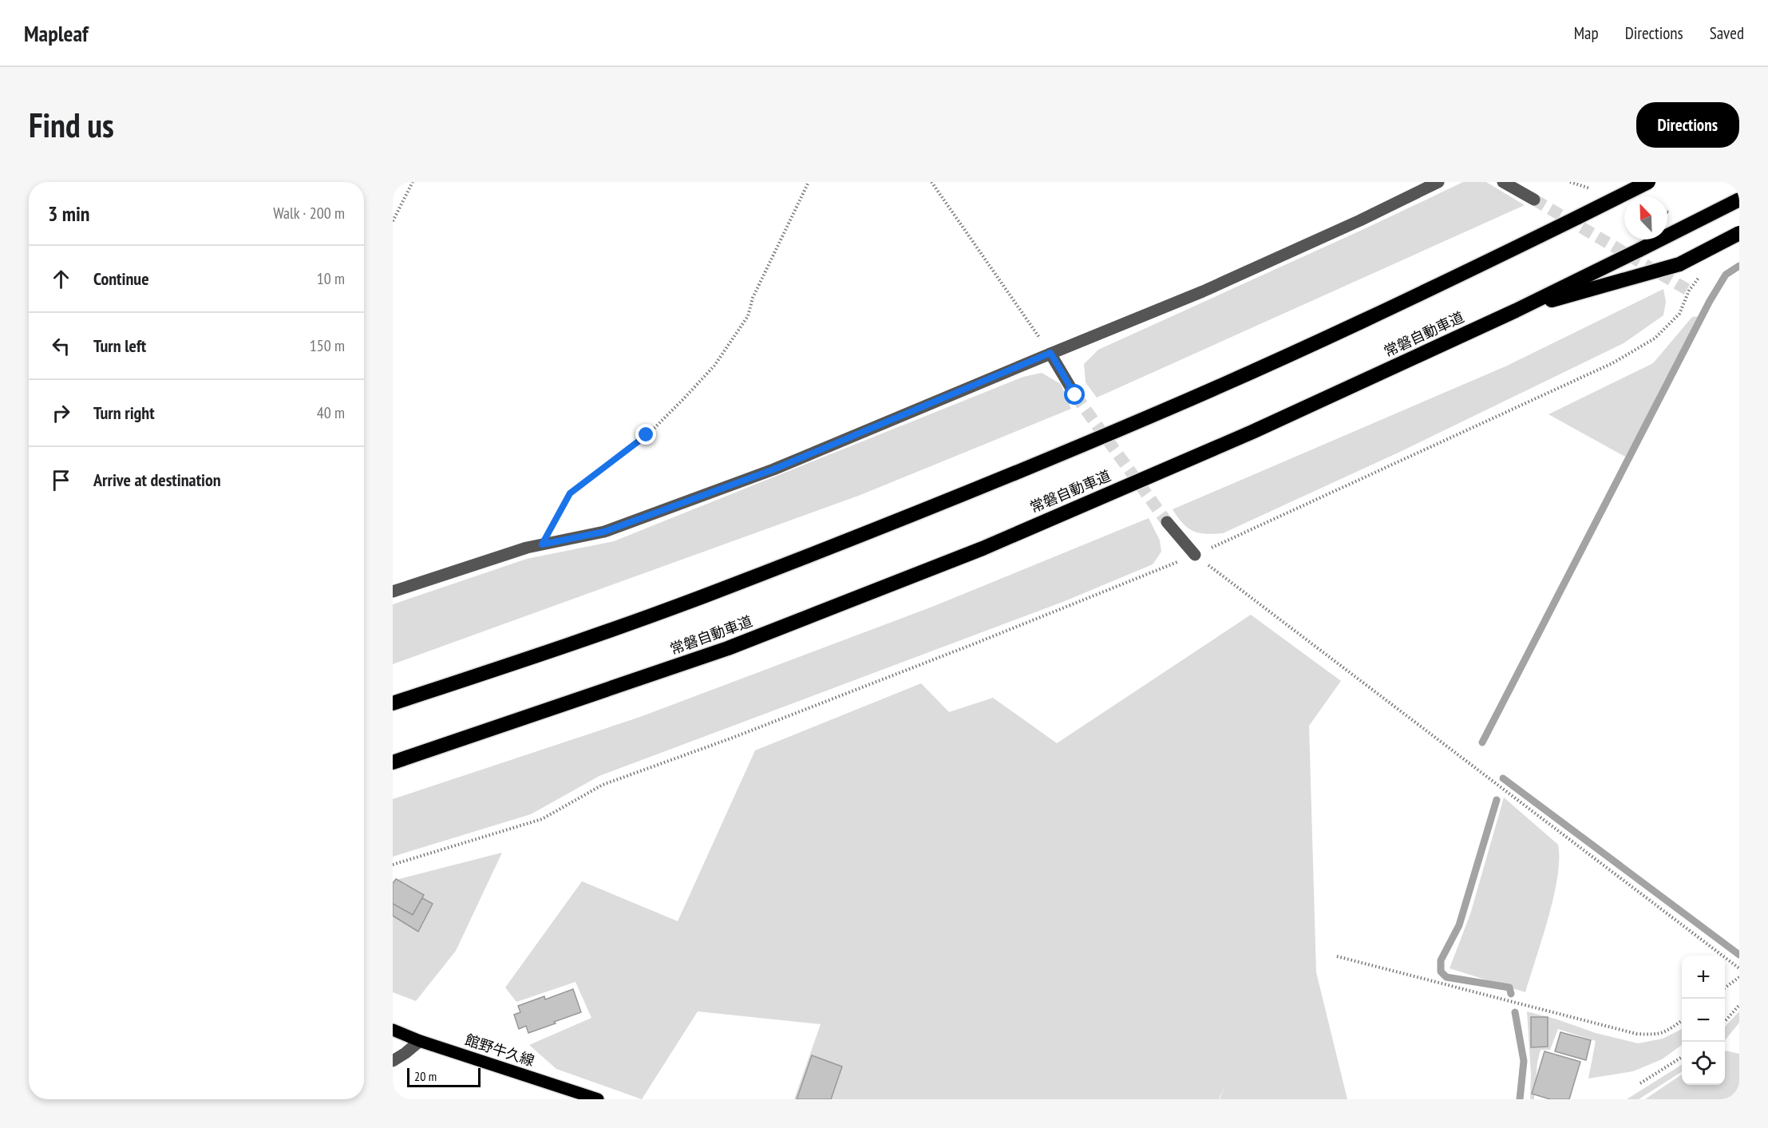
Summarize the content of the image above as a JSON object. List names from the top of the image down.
{
  "streets": {
    "highway": ["常磐自動車道"],
    "main road": ["館野牛久線"]
  },
  "scale_bar": "20 m",
  "north": "top left",
  "page": {
    "header": "Mapleaf",
    "nav": ["Map", "Directions", "Saved"],
    "buttons": "Directions",
    "title": "Find us",
    "heading": ["3 min", "Walk · 200 m"],
    "list": [
      ["Continue", "10 m"],
      ["Turn left", "150 m"],
      ["Turn right", "40 m"],
      "Arrive at destination"
    ],
    "map_buttons": ["+", "−"],
    "scale": "20 m"
  }
}
